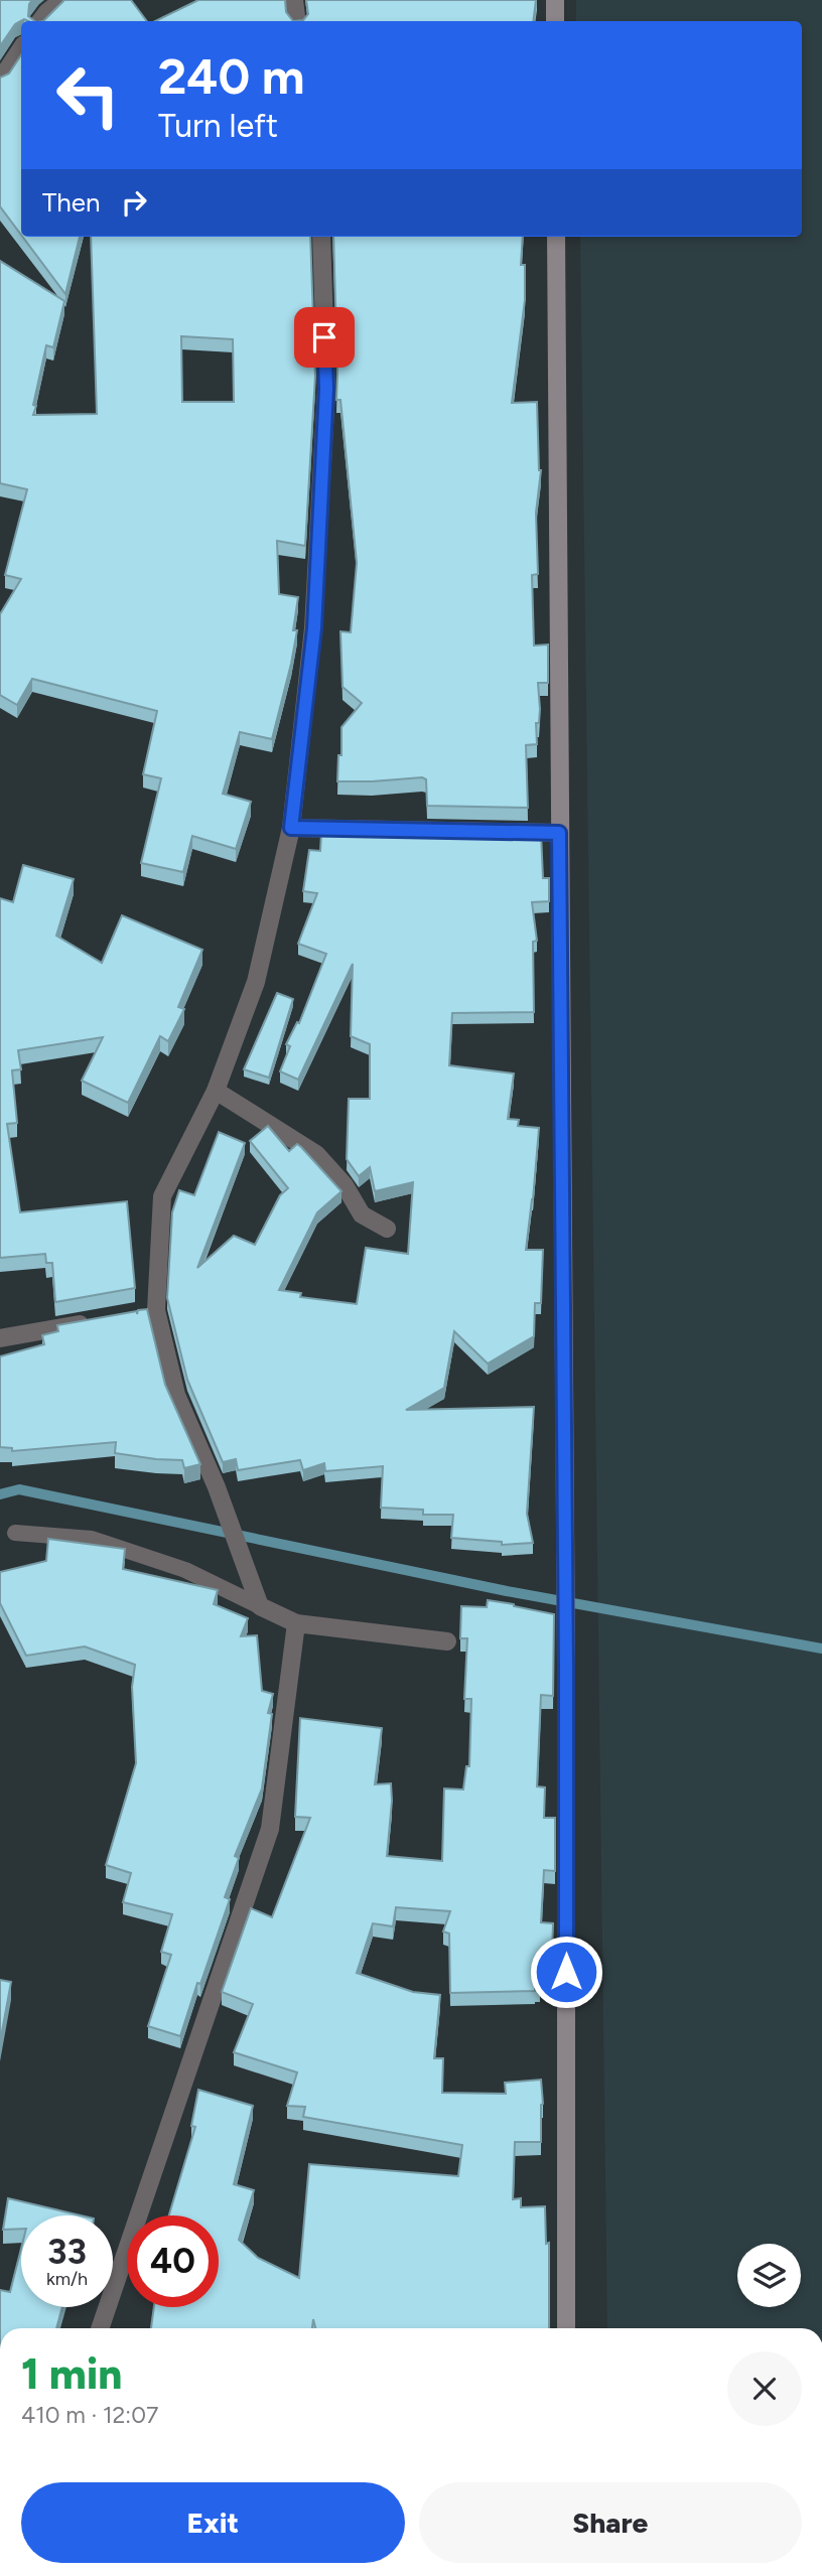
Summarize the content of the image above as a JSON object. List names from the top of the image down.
{
  "page": {
    "turn": ["240 m", "Turn left"],
    "then": "Then",
    "speed": "33 km/h",
    "limit": "40",
    "heading": ["1 min", "410 m · 12:07"],
    "buttons": ["Exit", "Share"]
  }
}
